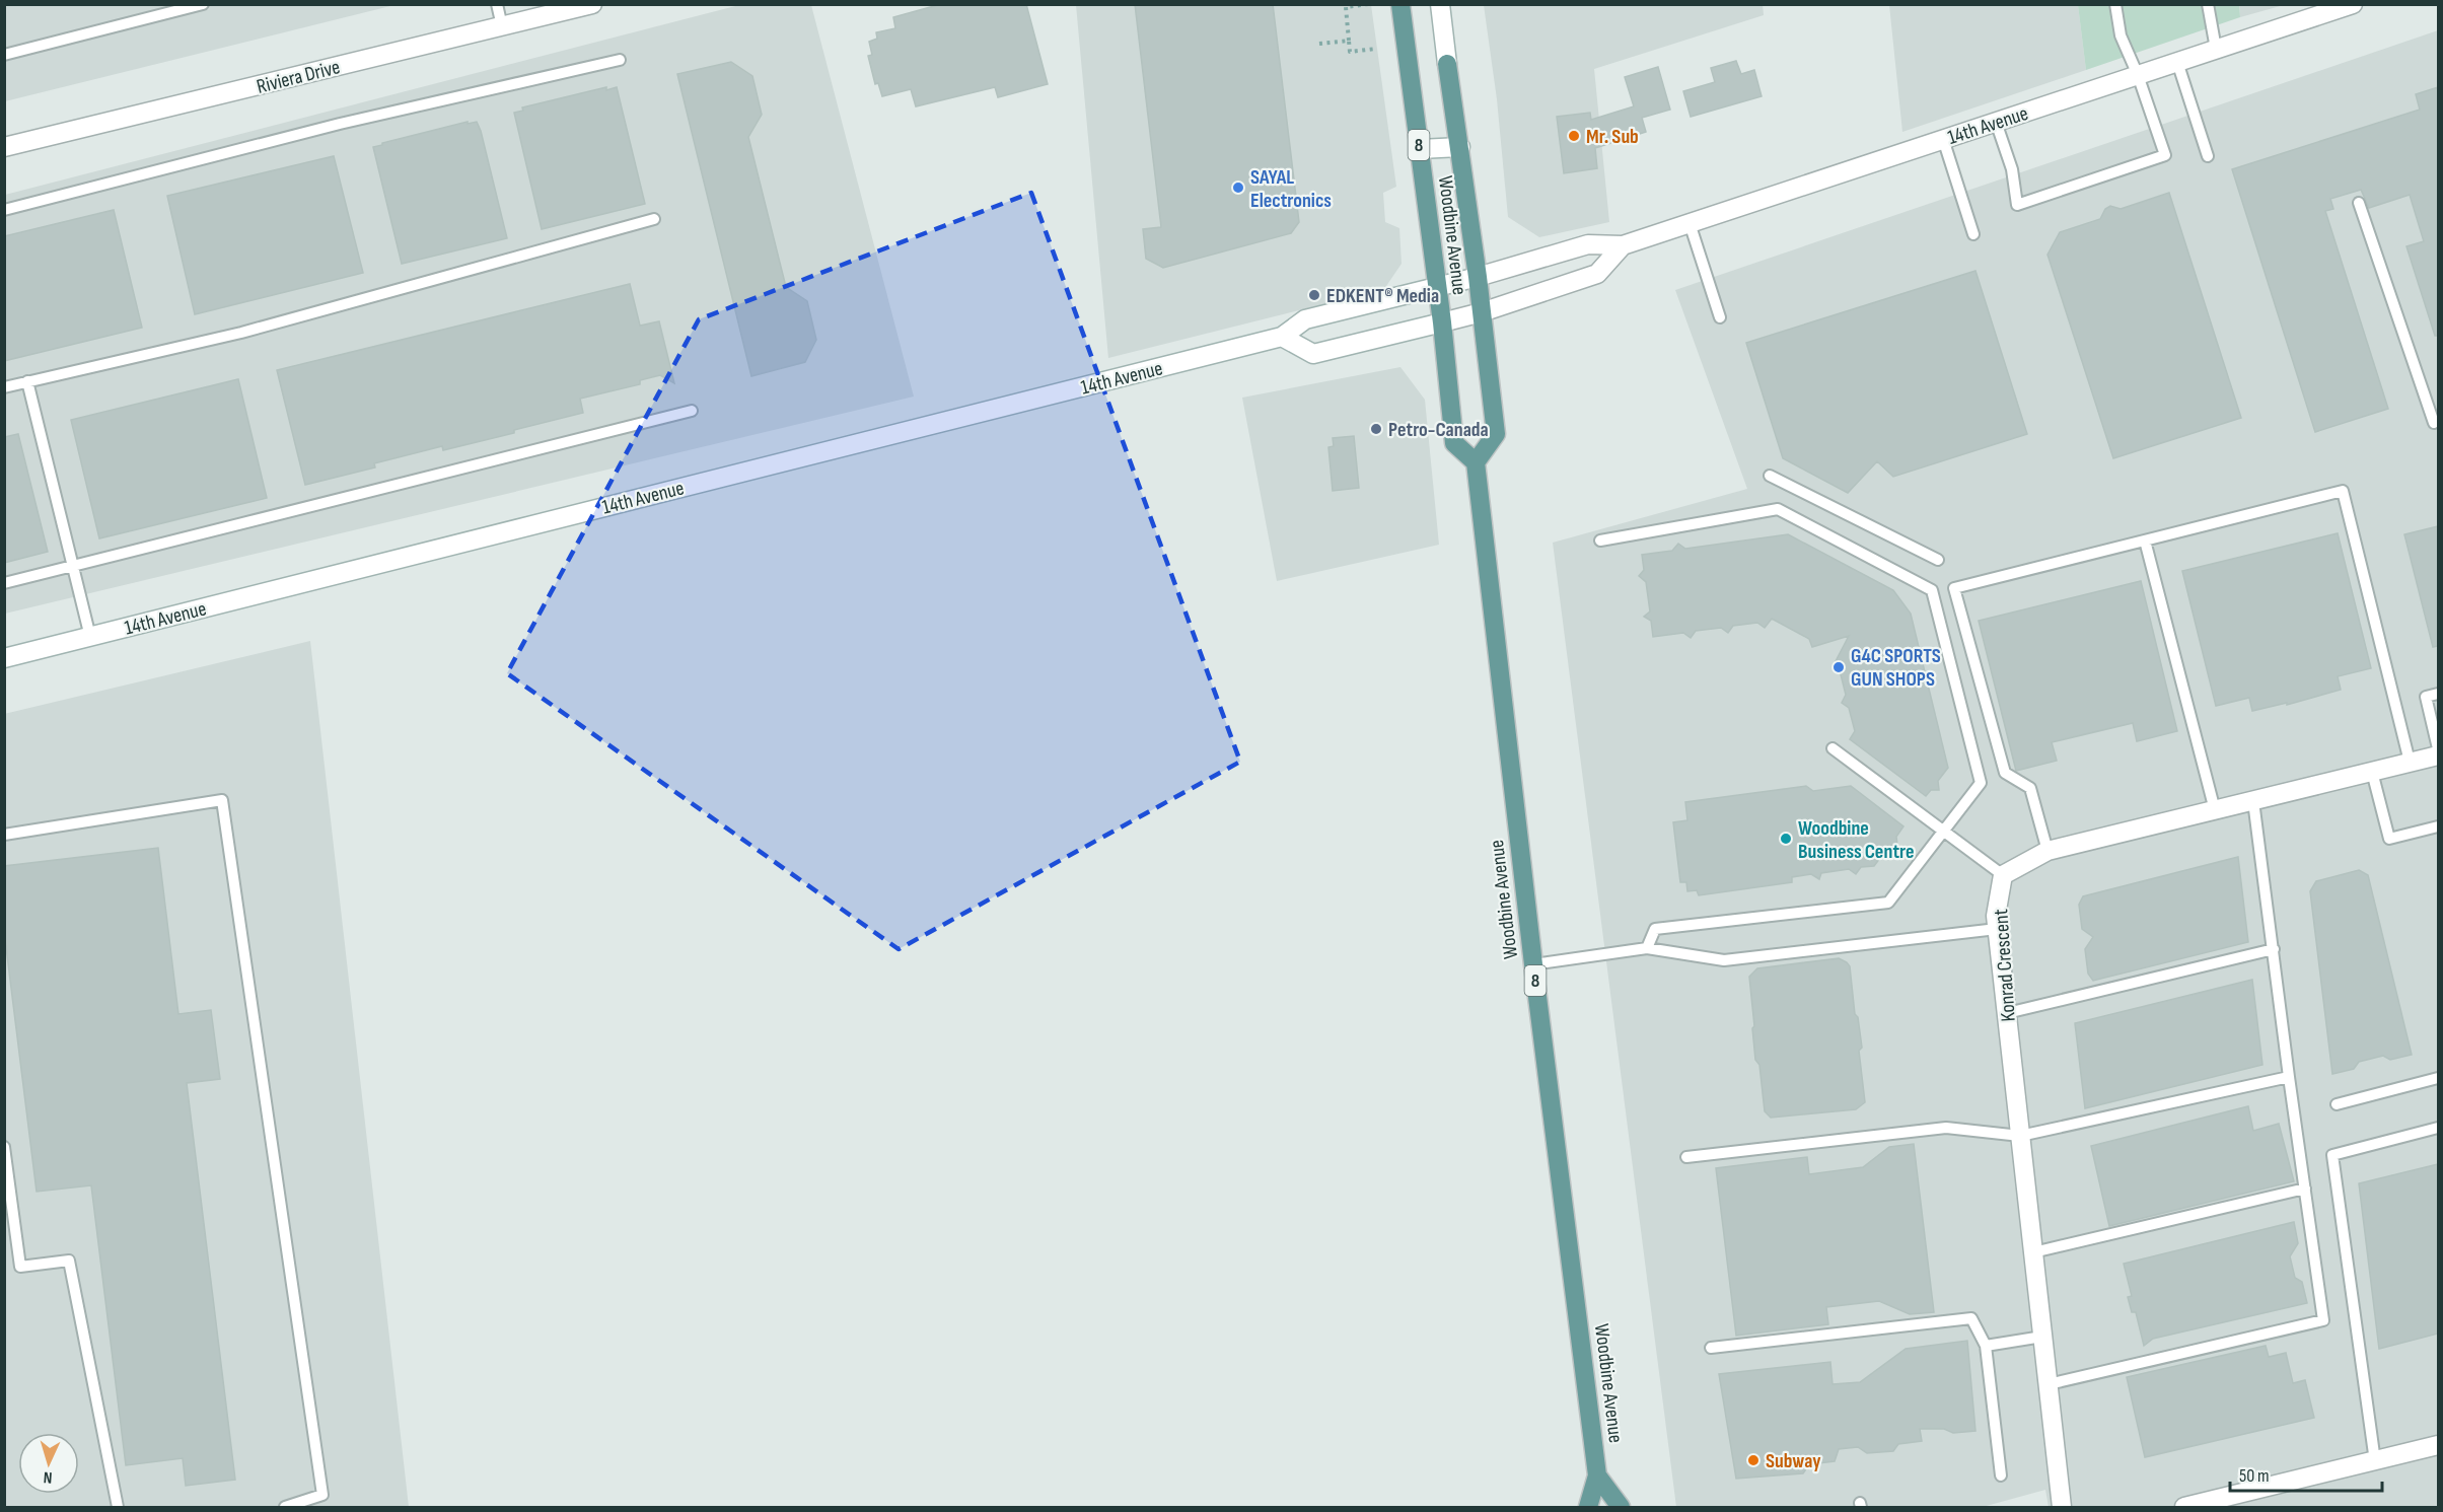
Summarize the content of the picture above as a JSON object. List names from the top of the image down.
{
  "streets": {
    "main road": ["8", "Woodbine Avenue"],
    "street": ["Riviera Drive", "14th Avenue", "Konrad Crescent"]
  },
  "crossings": [
    ["14th Avenue", "Woodbine Avenue"]
  ],
  "places": [
    "Mr. Sub",
    "SAYAL Electronics",
    "EDKENT® Media",
    "Petro-Canada",
    "G4C SPORTS GUN SHOPS",
    "Woodbine Business Centre",
    "Subway"
  ],
  "scale_bar": "50 m",
  "north": "bottom"
}
